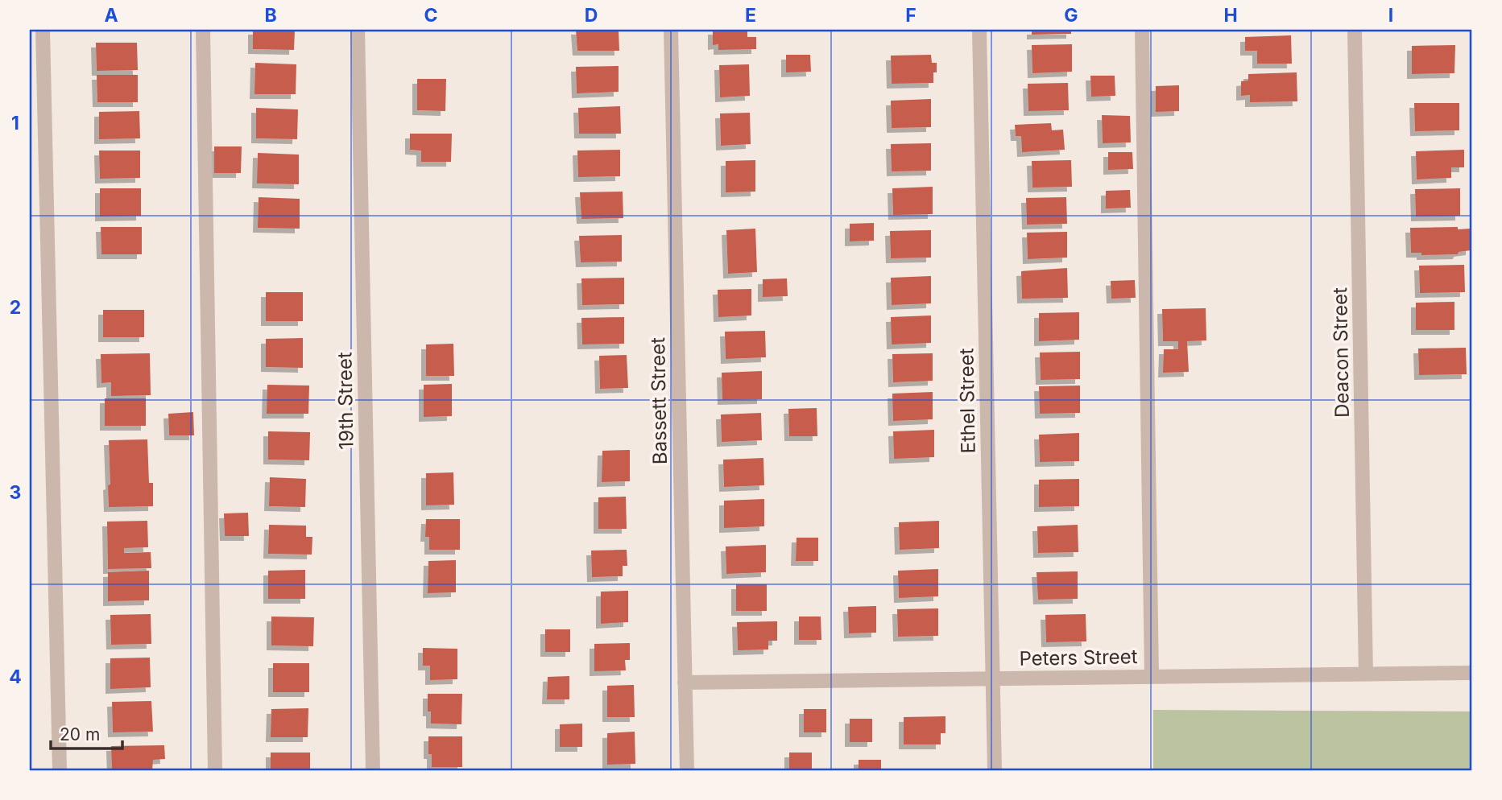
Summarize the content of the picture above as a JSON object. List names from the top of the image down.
{
  "streets": {
    "street": [
      "Deacon Street",
      "19th Street",
      "Bassett Street",
      "Ethel Street",
      "Peters Street"
    ]
  },
  "crossings": [
    ["Deacon Street", "Peters Street"],
    ["Bassett Street", "Peters Street"],
    ["Ethel Street", "Peters Street"]
  ],
  "scale_bar": "20 m",
  "grid": {
    "columns": [
      "A",
      "B",
      "C",
      "D",
      "E",
      "F",
      "G",
      "H",
      "I"
    ],
    "rows": [
      "1",
      "2",
      "3",
      "4"
    ]
  }
}
